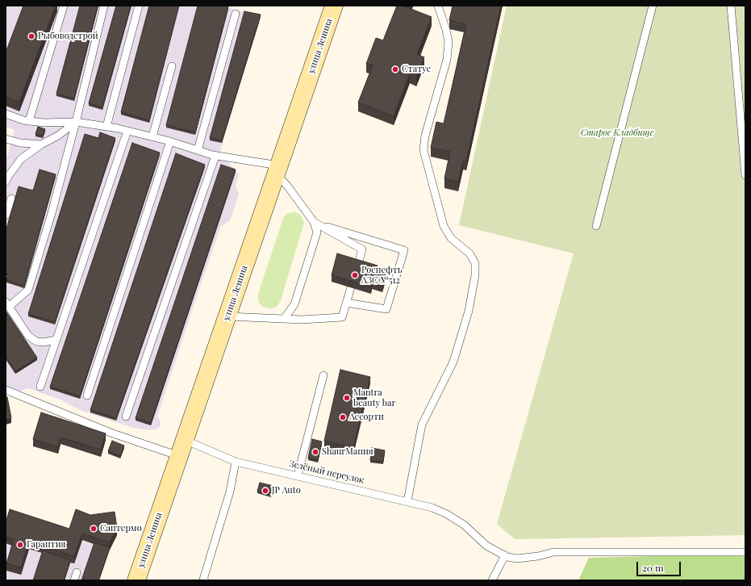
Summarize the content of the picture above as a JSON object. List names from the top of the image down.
{
  "streets": {
    "main road": ["улица Ленина"],
    "lane": ["Зелёный переулок"]
  },
  "crossings": [
    ["улица Ленина", "Зелёный переулок"]
  ],
  "parks": ["Старое Кладбище"],
  "places": [
    "Рыбоводстрой",
    "Статус",
    "Роснефть АЗС №512",
    "Mantra beauty bar",
    "Ассорти",
    "ShaurМания",
    "JP Auto",
    "Сантермо",
    "Гарантия"
  ],
  "scale_bar": "20 m"
}
